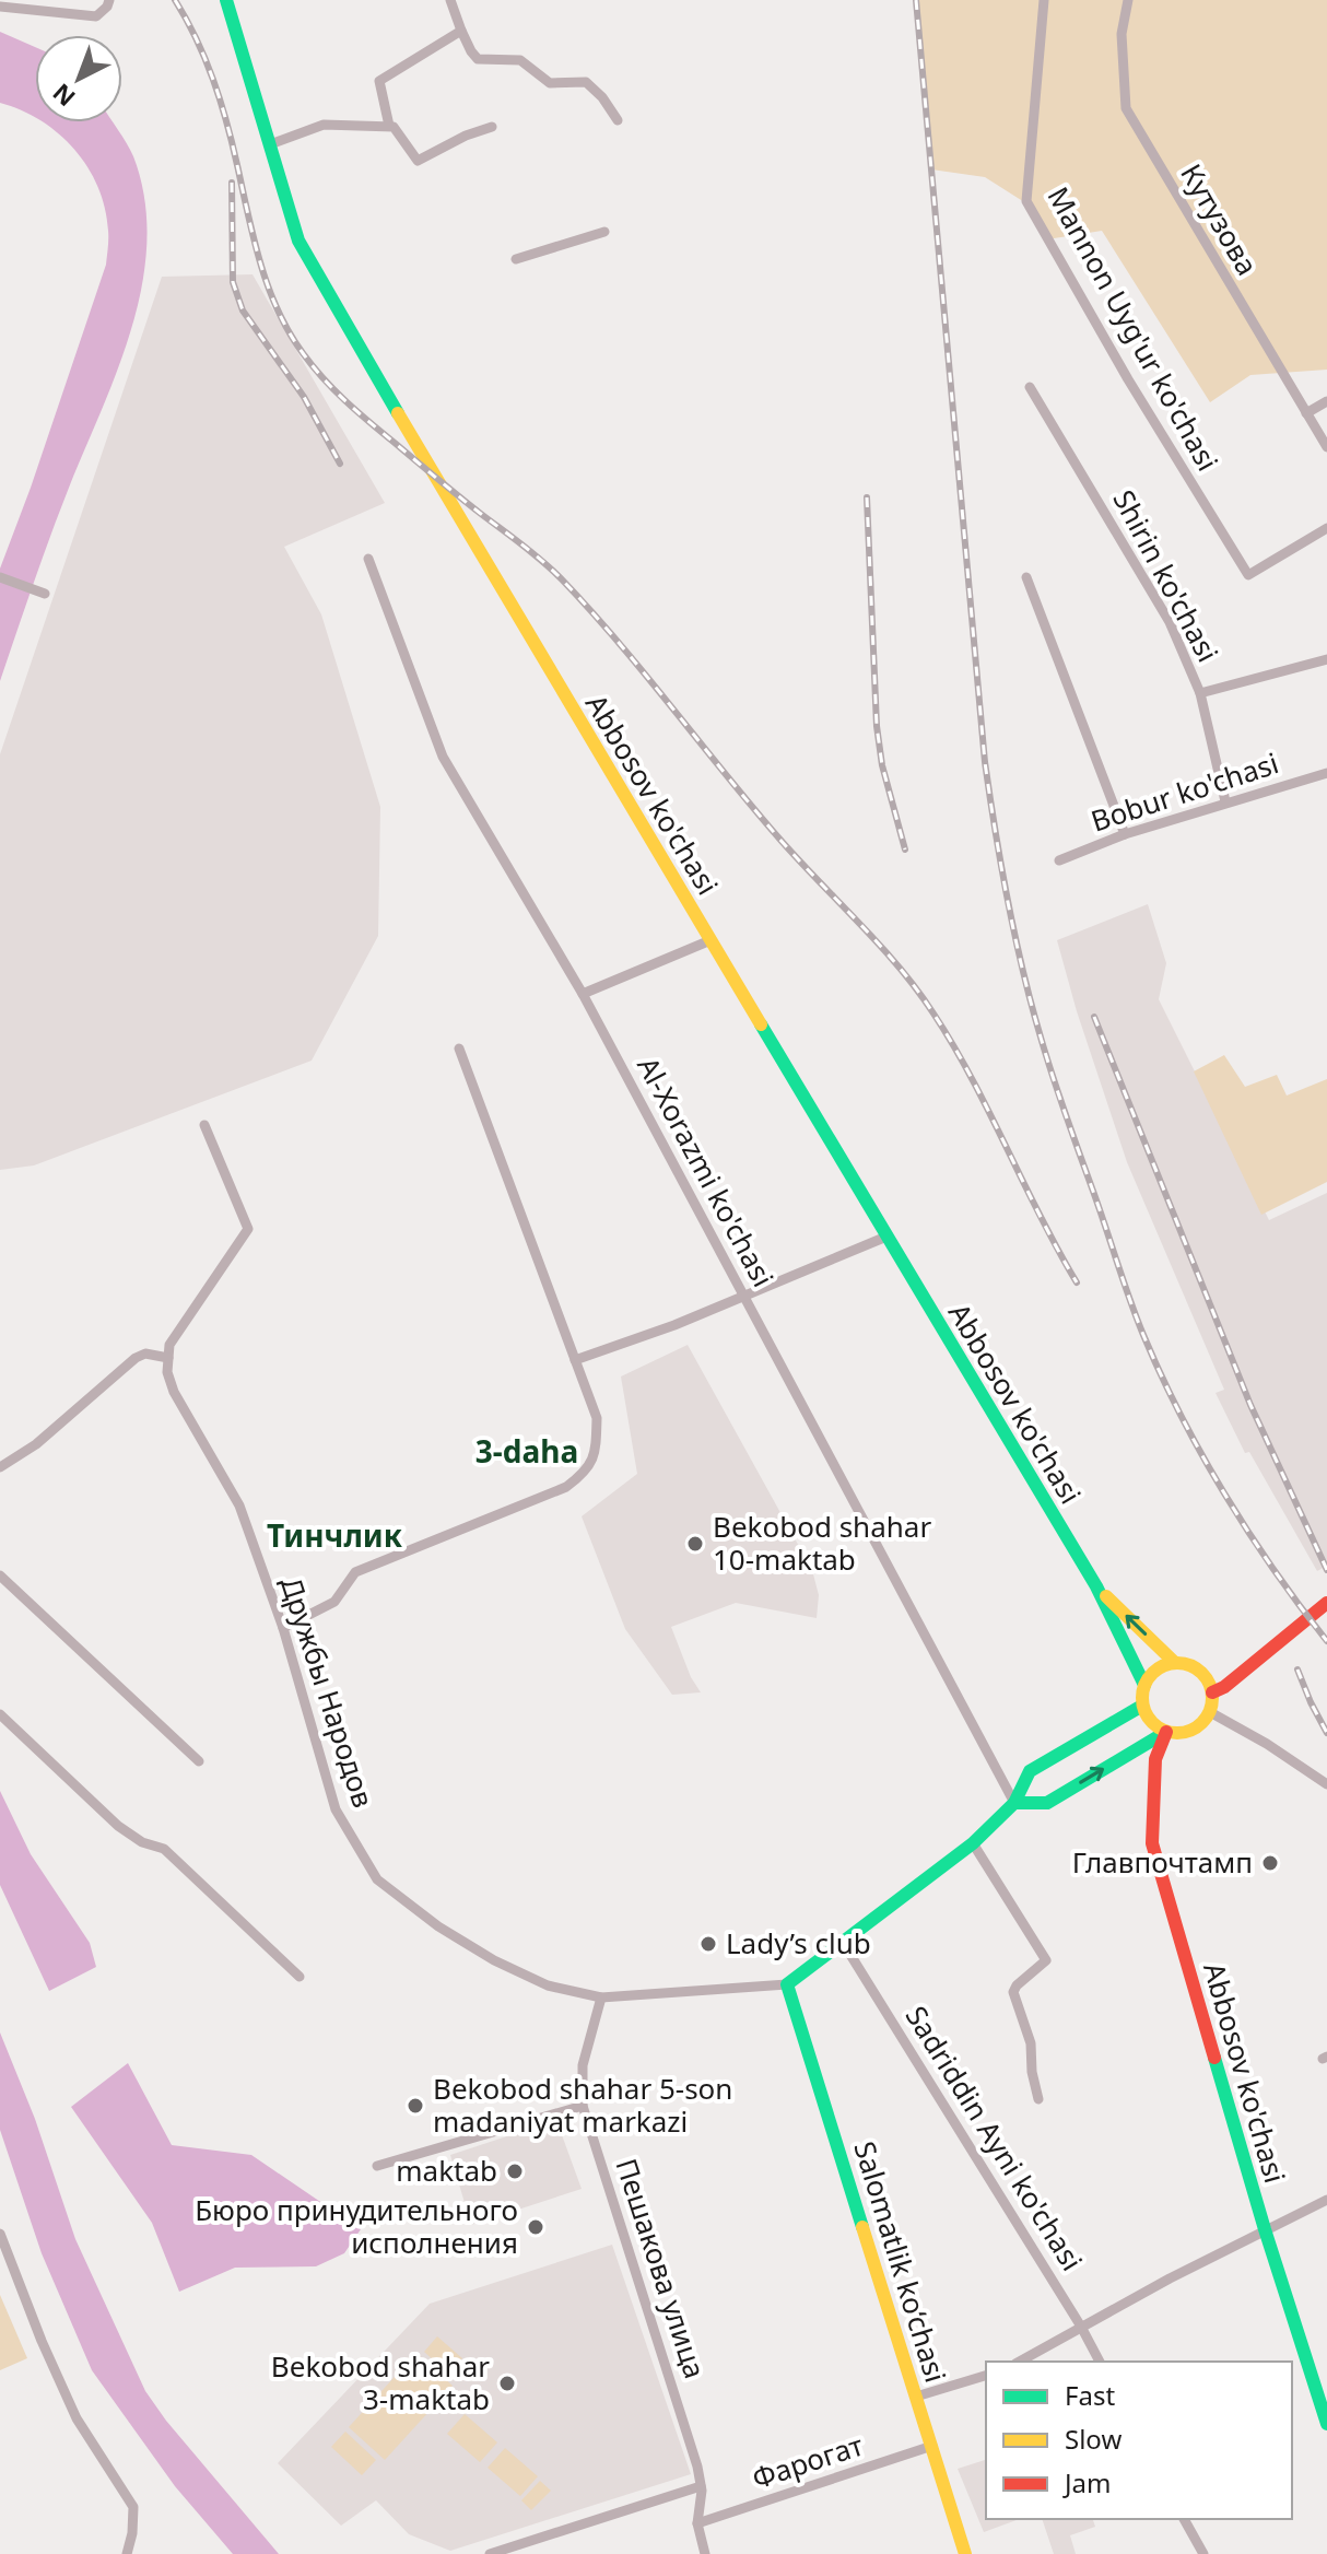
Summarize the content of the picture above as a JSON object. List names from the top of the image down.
{
  "streets": {
    "main road": ["Abbosov ko'chasi", "Salomatlik ko‘chasi"],
    "street": [
      "Кутузова",
      "Mannon Uyg'ur ko'chasi",
      "Shirin ko'chasi",
      "Bobur ko'chasi",
      "Al-Xorazmi ko'chasi",
      "Дружбы Народов",
      "Sadriddin Ayni ko'chasi",
      "Пешакова улица",
      "Фарогат"
    ]
  },
  "crossings": [
    ["Shirin ko'chasi", "Bobur ko'chasi"],
    ["Дружбы Народов", "Salomatlik ko‘chasi"],
    ["Дружбы Народов", "Пешакова улица"],
    ["Salomatlik ko‘chasi", "Фарогат"],
    ["Пешакова улица", "Фарогат"]
  ],
  "districts": ["3-daha", "Тинчлик"],
  "places": [
    "Bekobod shahar 10-maktab",
    "Главпочтамп",
    "Lady’s club",
    "Bekobod shahar 5-son madaniyat markazi",
    "maktab",
    "Бюро принудительного исполнения",
    "Bekobod shahar 3-maktab"
  ],
  "legend": ["Fast", "Slow", "Jam"],
  "north": "bottom left"
}
